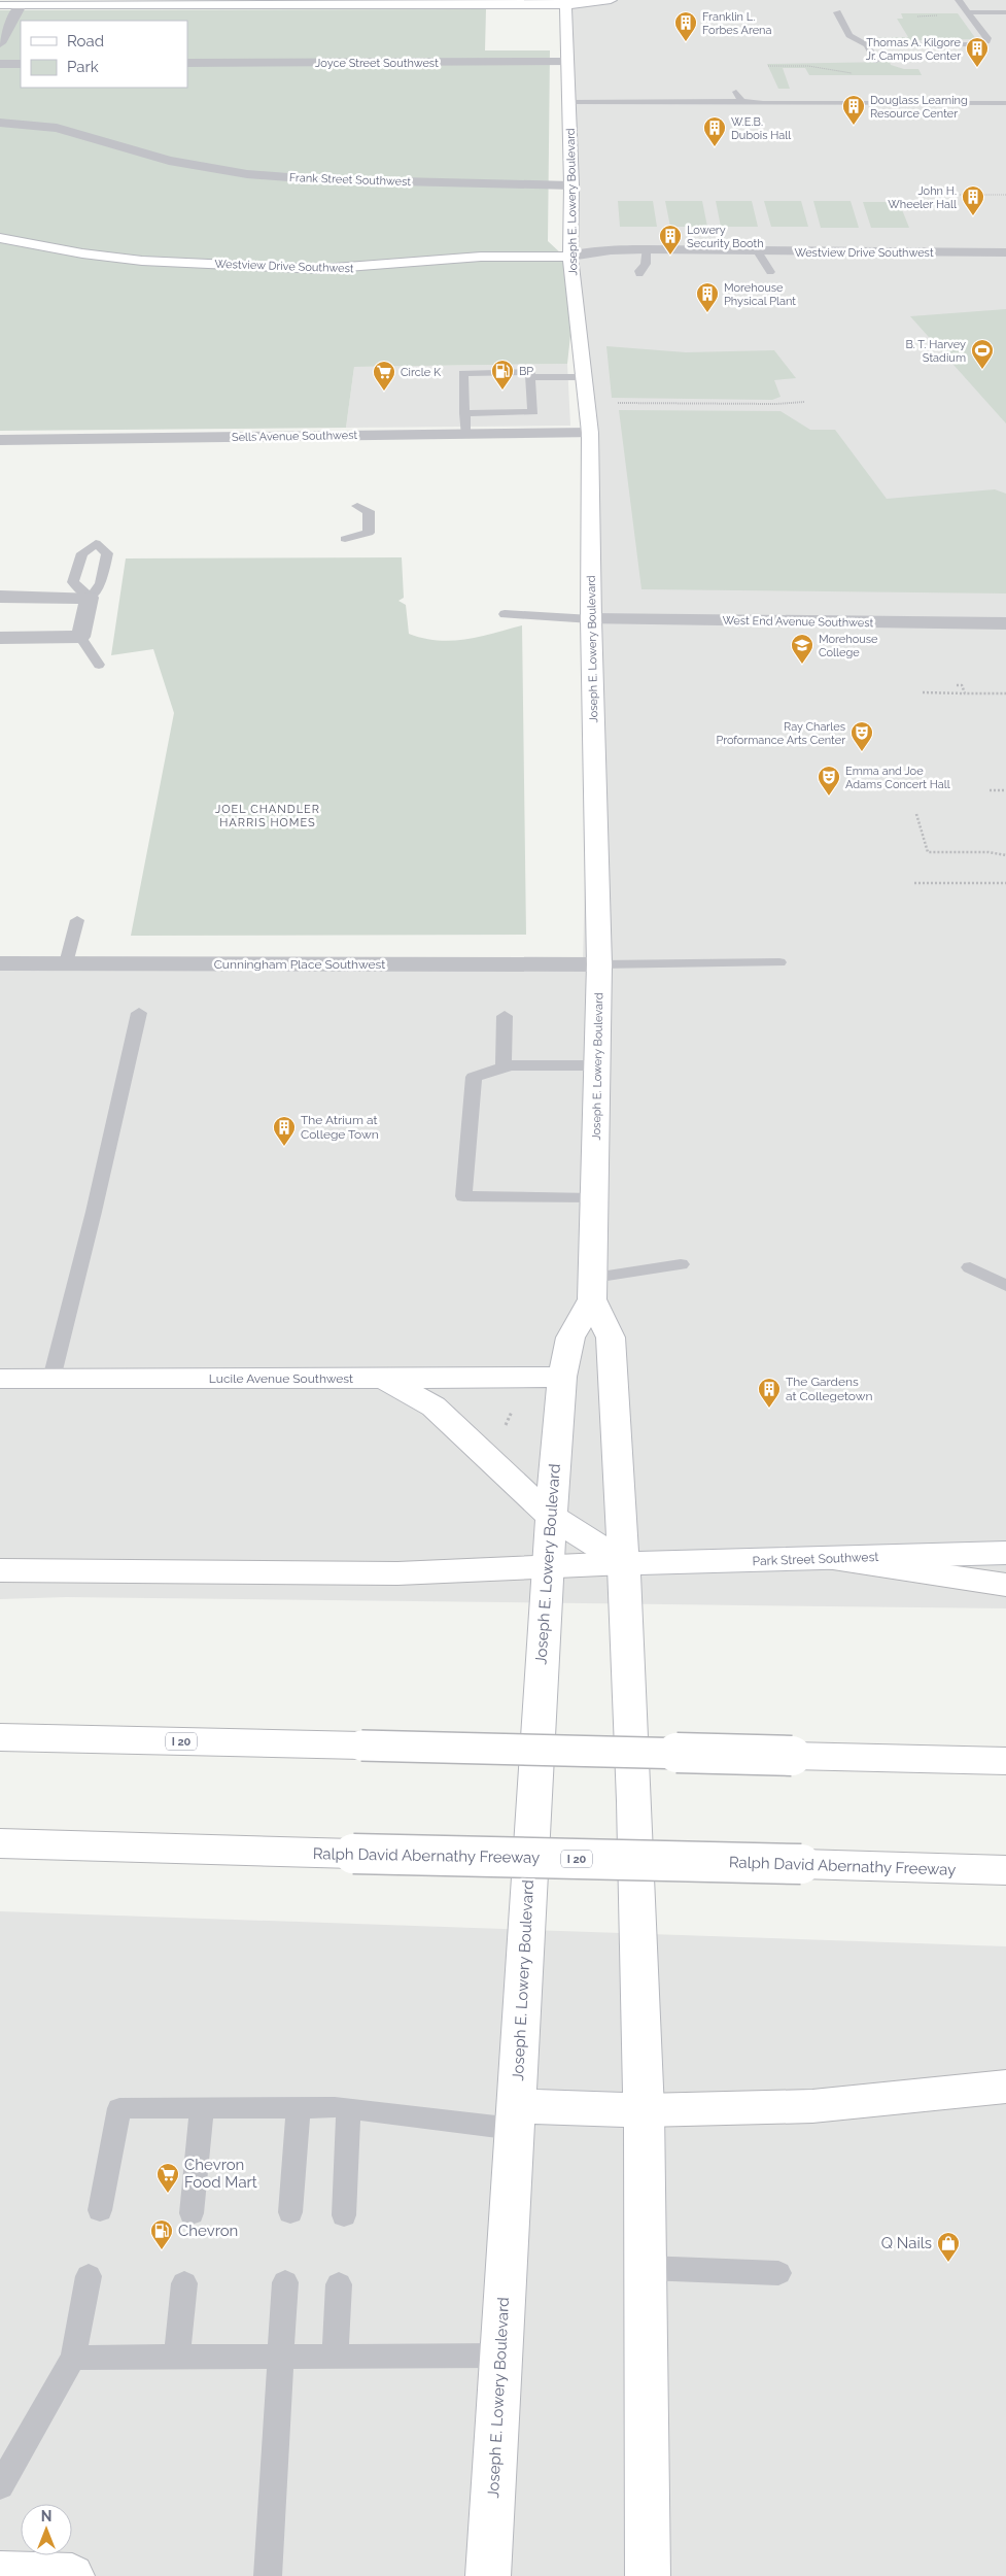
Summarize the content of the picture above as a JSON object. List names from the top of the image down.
{
  "streets": {
    "main road": [
      "Joseph E. Lowery Boulevard",
      "Westview Drive Southwest",
      "Lucile Avenue Southwest",
      "Park Street Southwest",
      "I 20",
      "Ralph David Abernathy Freeway"
    ],
    "street": [
      "Joyce Street Southwest",
      "Frank Street Southwest",
      "Sells Avenue Southwest",
      "West End Avenue Southwest",
      "Cunningham Place Southwest"
    ]
  },
  "crossings": [
    ["Joyce Street Southwest", "Joseph E. Lowery Boulevard"],
    ["Frank Street Southwest", "Joseph E. Lowery Boulevard"],
    ["Joseph E. Lowery Boulevard", "Westview Drive Southwest"],
    ["Joseph E. Lowery Boulevard", "Sells Avenue Southwest"],
    ["Joseph E. Lowery Boulevard", "West End Avenue Southwest"],
    ["Joseph E. Lowery Boulevard", "Cunningham Place Southwest"],
    ["Joseph E. Lowery Boulevard", "Lucile Avenue Southwest"],
    ["Joseph E. Lowery Boulevard", "Park Street Southwest"]
  ],
  "districts": ["JOEL CHANDLER HARRIS HOMES"],
  "places": {
    "building": [
      "Franklin L. Forbes Arena",
      "Thomas A. Kilgore Jr. Campus Center",
      "Douglass Learning Resource Center",
      "W.E.B. Dubois Hall",
      "John H. Wheeler Hall",
      "Lowery Security Booth",
      "Morehouse Physical Plant",
      "The Atrium at College Town",
      "The Gardens at Collegetown"
    ],
    "sports": ["B. T. Harvey Stadium"],
    "fuel station": ["BP", "Chevron"],
    "supermarket": ["Circle K", "Chevron Food Mart"],
    "school or university": ["Morehouse College"],
    "theatre": ["Ray Charles Proformance Arts Center", "Emma and Joe Adams Concert Hall"],
    "shop": ["Q Nails"]
  },
  "legend": ["Road", "Park"],
  "north": "top"
}
